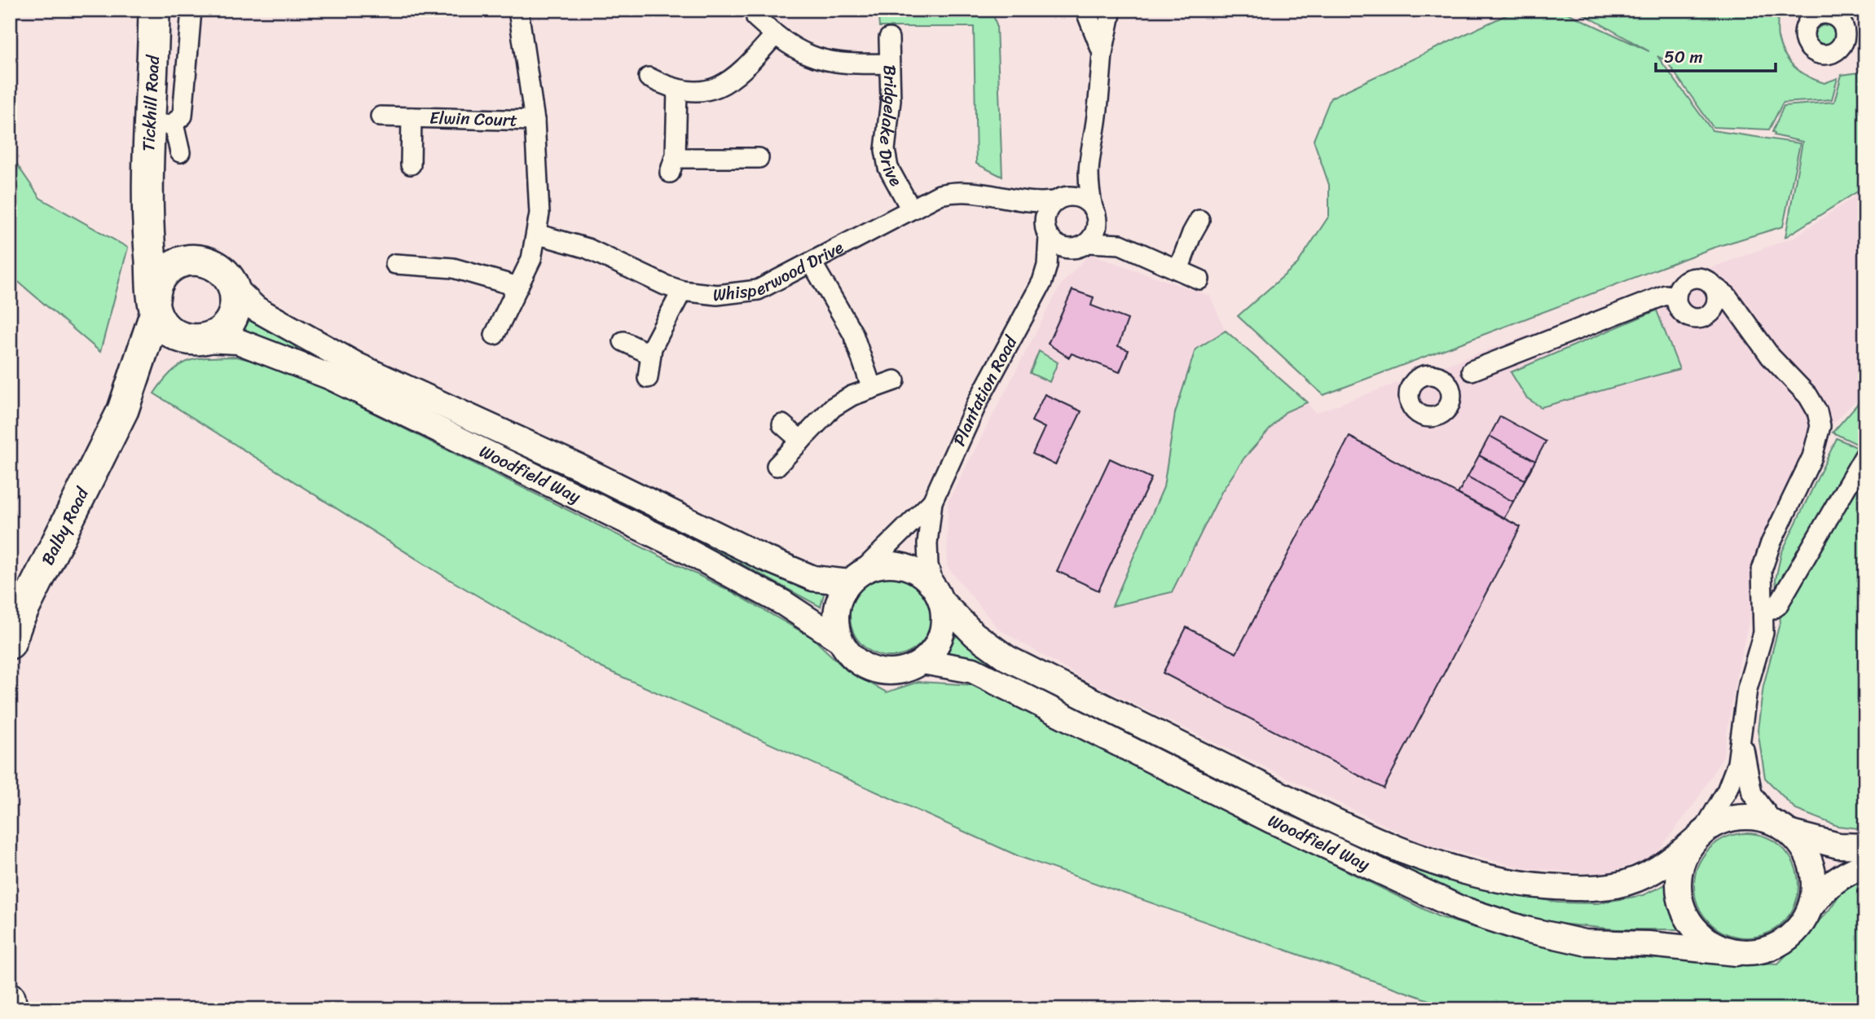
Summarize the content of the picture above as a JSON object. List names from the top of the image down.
{
  "streets": {
    "main road": ["Tickhill Road", "Balby Road"],
    "street": [
      "Elwin Court",
      "Bridgelake Drive",
      "Whisperwood Drive",
      "Plantation Road",
      "Woodfield Way"
    ]
  },
  "crossings": [
    ["Tickhill Road", "Woodfield Way"],
    ["Bridgelake Drive", "Whisperwood Drive"],
    ["Whisperwood Drive", "Plantation Road"],
    ["Plantation Road", "Woodfield Way"]
  ],
  "scale_bar": "50 m"
}
